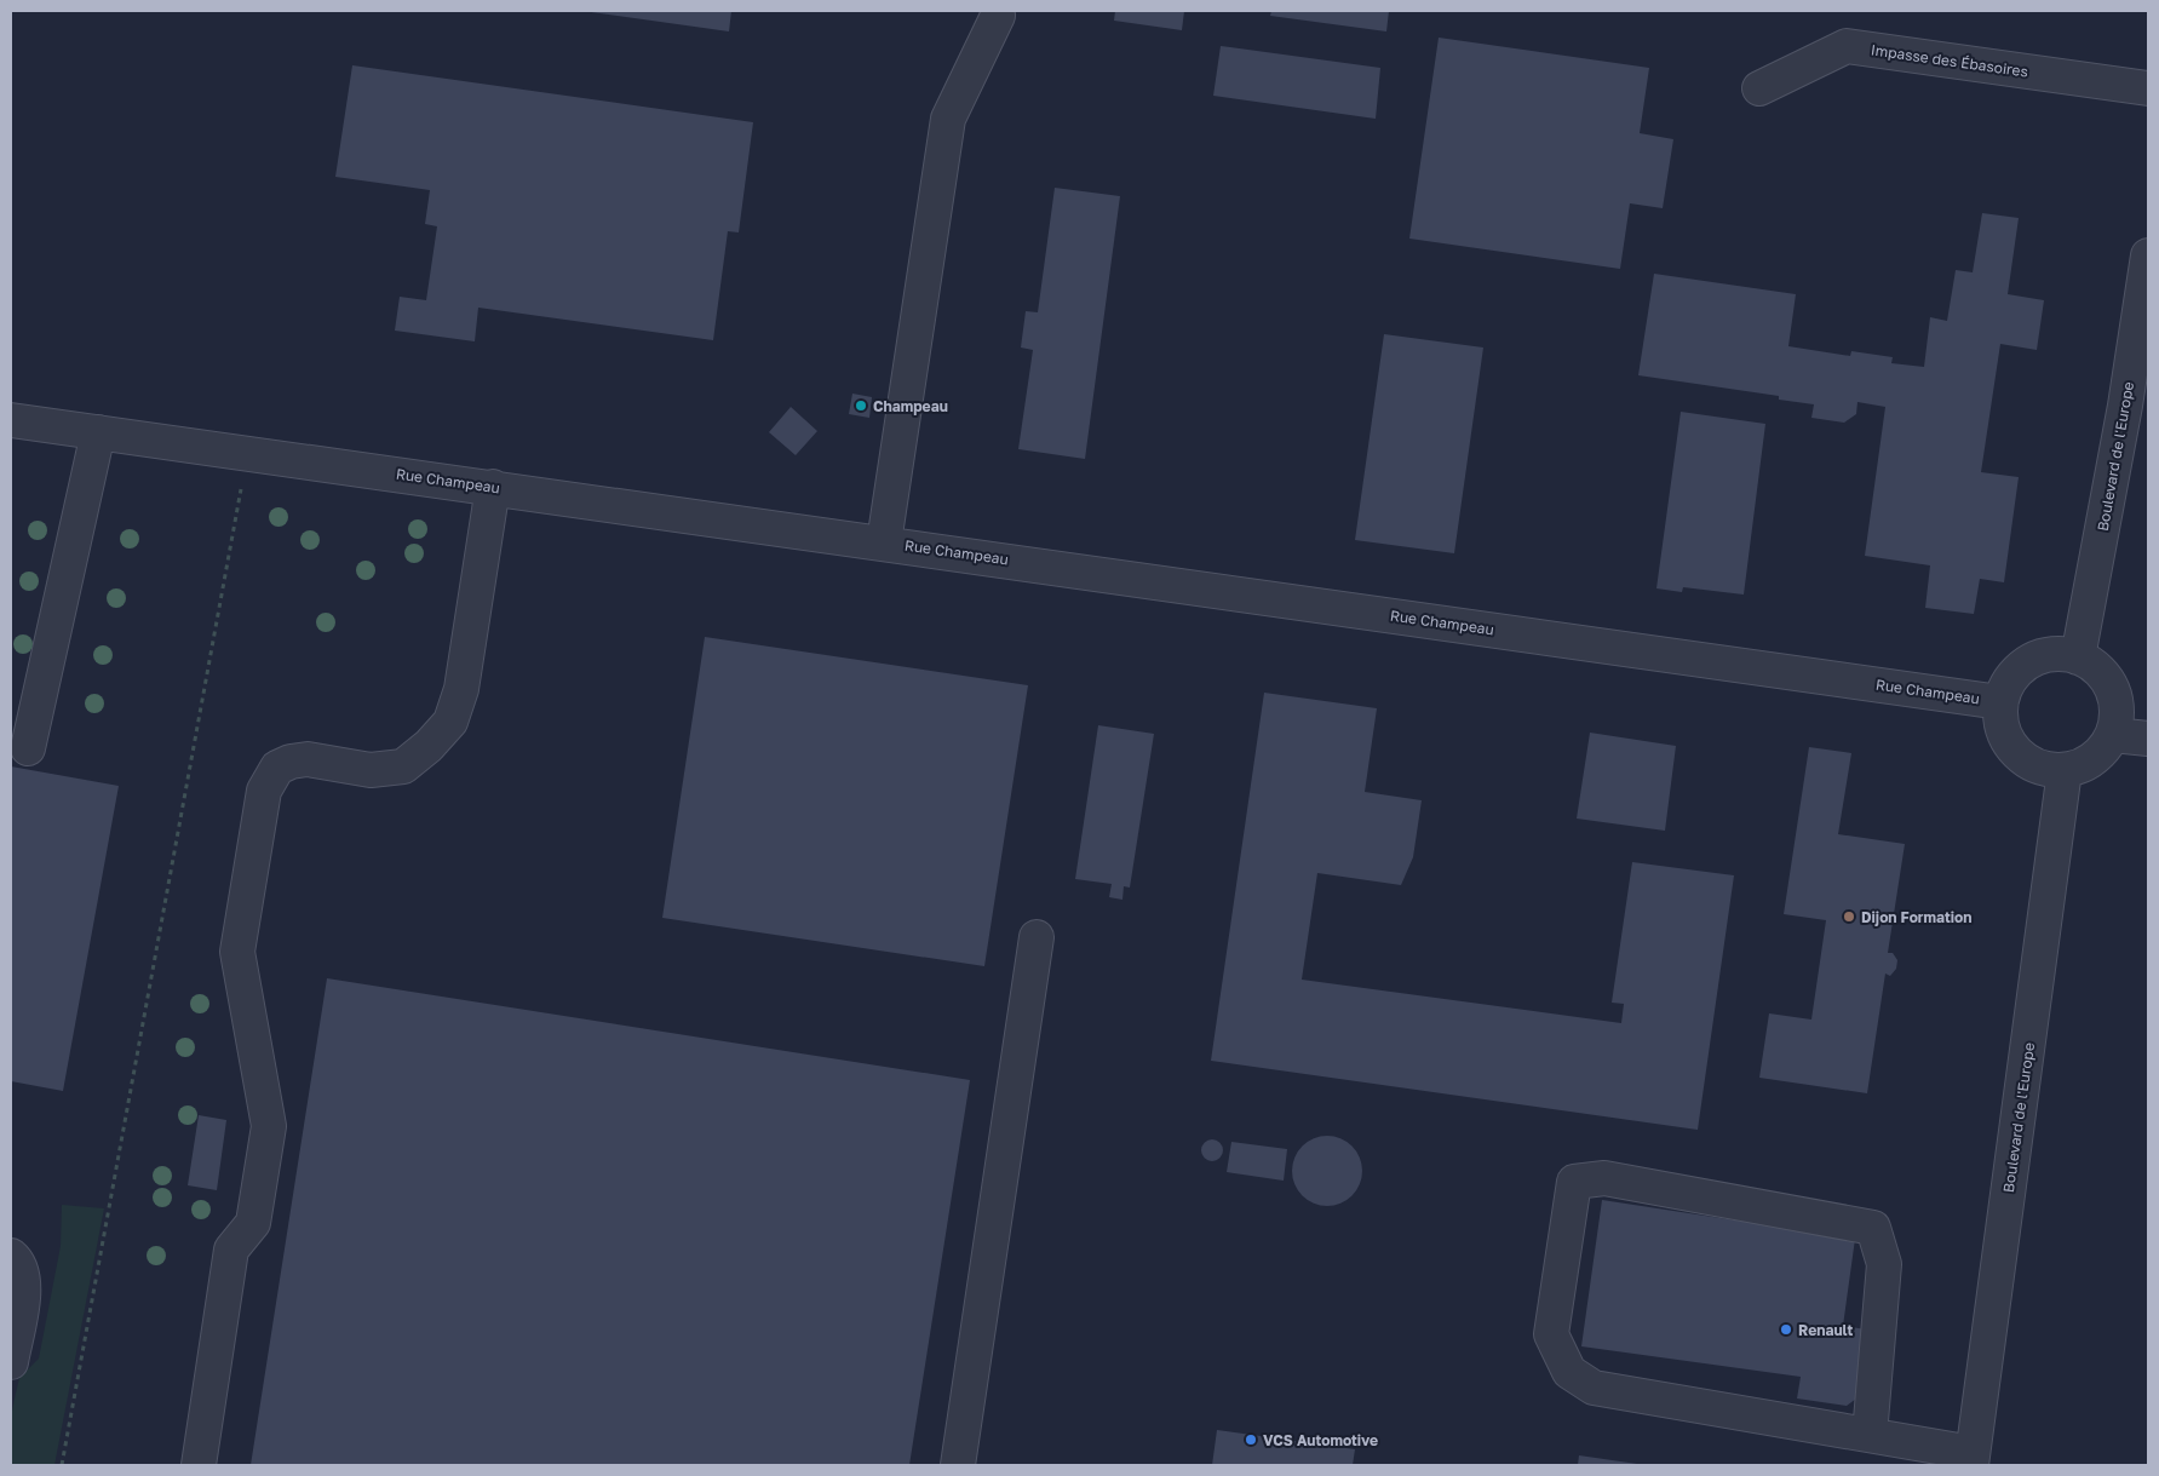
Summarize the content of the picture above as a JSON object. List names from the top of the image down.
{
  "streets": {
    "street": ["Impasse des Ébasoires", "Boulevard de l'Europe", "Rue Champeau"]
  },
  "crossings": [
    ["Boulevard de l'Europe", "Rue Champeau"]
  ],
  "places": [
    "Champeau",
    "Dijon Formation",
    "Renault",
    "VCS Automotive"
  ]
}
